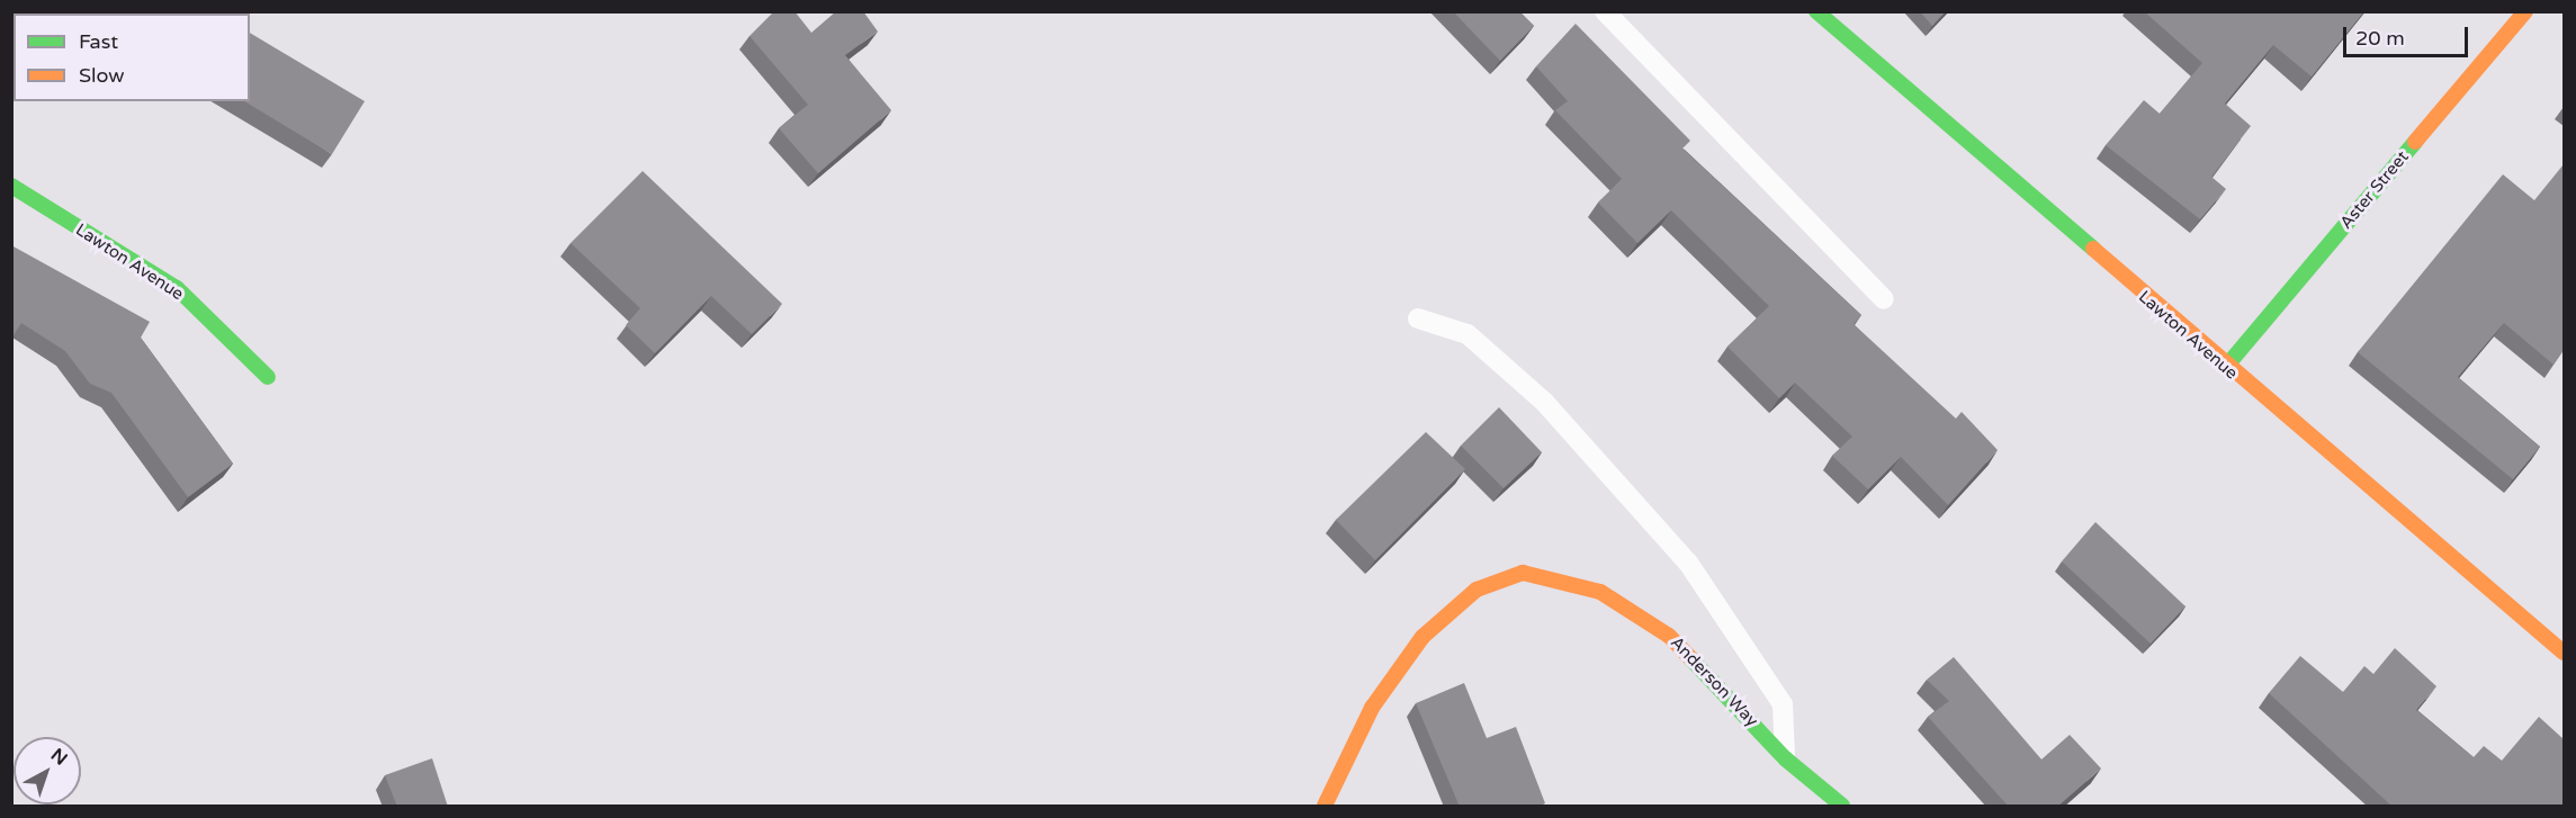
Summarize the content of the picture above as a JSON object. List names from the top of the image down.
{
  "streets": {
    "street": ["Aster Street", "Lawton Avenue", "Anderson Way"]
  },
  "crossings": [
    ["Aster Street", "Lawton Avenue"]
  ],
  "legend": ["Fast", "Slow"],
  "scale_bar": "20 m",
  "north": "top right"
}
